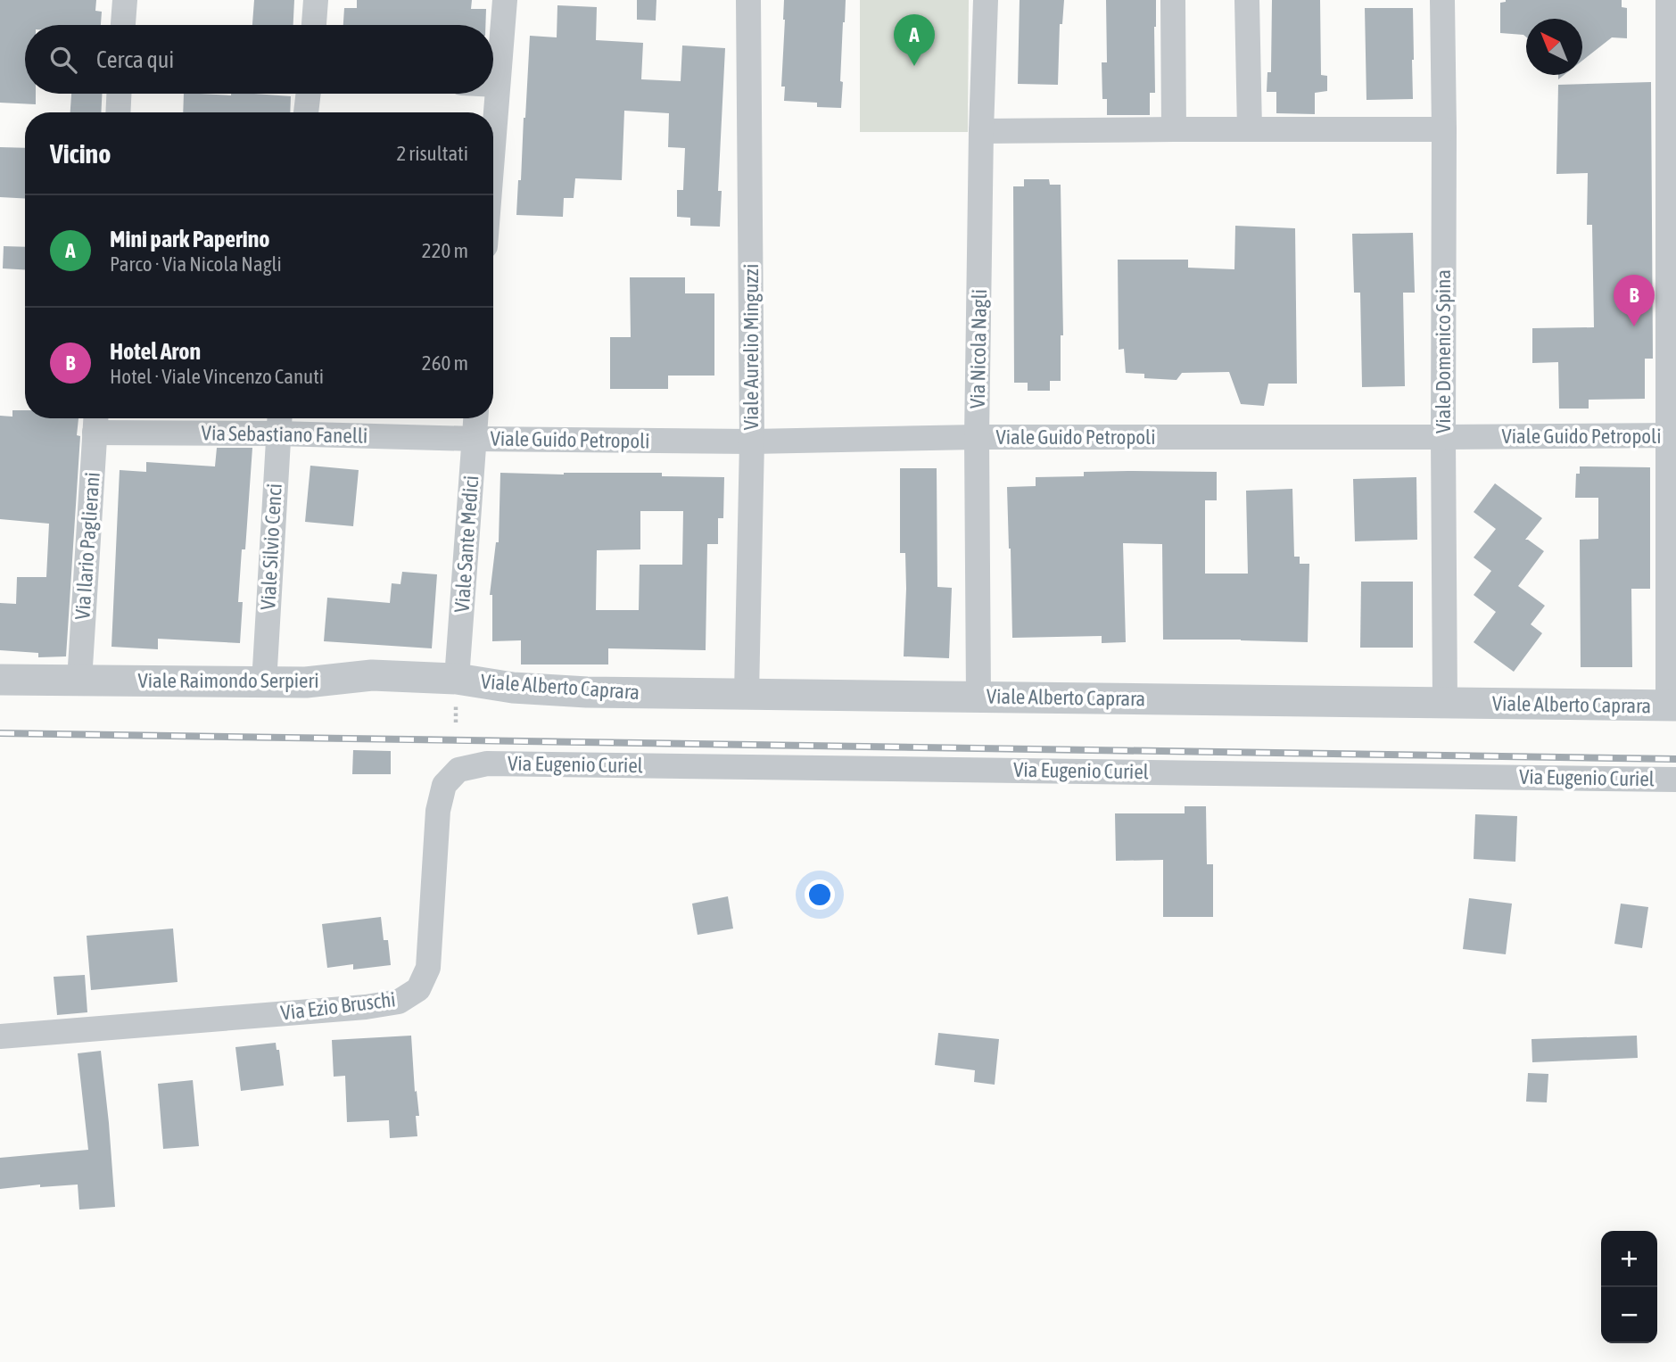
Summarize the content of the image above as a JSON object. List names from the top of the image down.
{
  "streets": {
    "street": [
      "Viale Aurelio Minguzzi",
      "Via Nicola Nagli",
      "Viale Domenico Spina",
      "Via Sebastiano Fanelli",
      "Viale Guido Petropoli",
      "Viale Sante Medici",
      "Via Ilario Paglierani",
      "Viale Silvio Cenci",
      "Viale Raimondo Serpieri",
      "Viale Alberto Caprara",
      "Via Eugenio Curiel",
      "Via Ezio Bruschi"
    ]
  },
  "crossings": [
    ["Viale Aurelio Minguzzi", "Viale Guido Petropoli"],
    ["Viale Aurelio Minguzzi", "Viale Alberto Caprara"],
    ["Via Nicola Nagli", "Viale Guido Petropoli"],
    ["Via Nicola Nagli", "Viale Alberto Caprara"],
    ["Viale Domenico Spina", "Viale Guido Petropoli"],
    ["Viale Domenico Spina", "Viale Alberto Caprara"],
    ["Via Sebastiano Fanelli", "Viale Guido Petropoli"],
    ["Via Sebastiano Fanelli", "Viale Sante Medici"],
    ["Via Sebastiano Fanelli", "Via Ilario Paglierani"],
    ["Via Sebastiano Fanelli", "Viale Silvio Cenci"],
    ["Viale Guido Petropoli", "Viale Sante Medici"],
    ["Viale Sante Medici", "Viale Raimondo Serpieri"],
    ["Viale Sante Medici", "Viale Alberto Caprara"],
    ["Via Ilario Paglierani", "Viale Raimondo Serpieri"],
    ["Viale Silvio Cenci", "Viale Raimondo Serpieri"],
    ["Viale Raimondo Serpieri", "Viale Alberto Caprara"],
    ["Via Eugenio Curiel", "Via Ezio Bruschi"]
  ],
  "north": "top left",
  "page": {
    "pins": ["A", "B"],
    "search": "Cerca qui",
    "heading": ["Vicino", "2 risultati"],
    "list": [
      {
        "mark": "A",
        "name": "Mini park Paperino",
        "note": "Parco · Via Nicola Nagli",
        "value": "220 m"
      },
      {
        "mark": "B",
        "name": "Hotel Aron",
        "note": "Hotel · Viale Vincenzo Canuti",
        "value": "260 m"
      }
    ],
    "map_buttons": ["+", "−"]
  }
}
